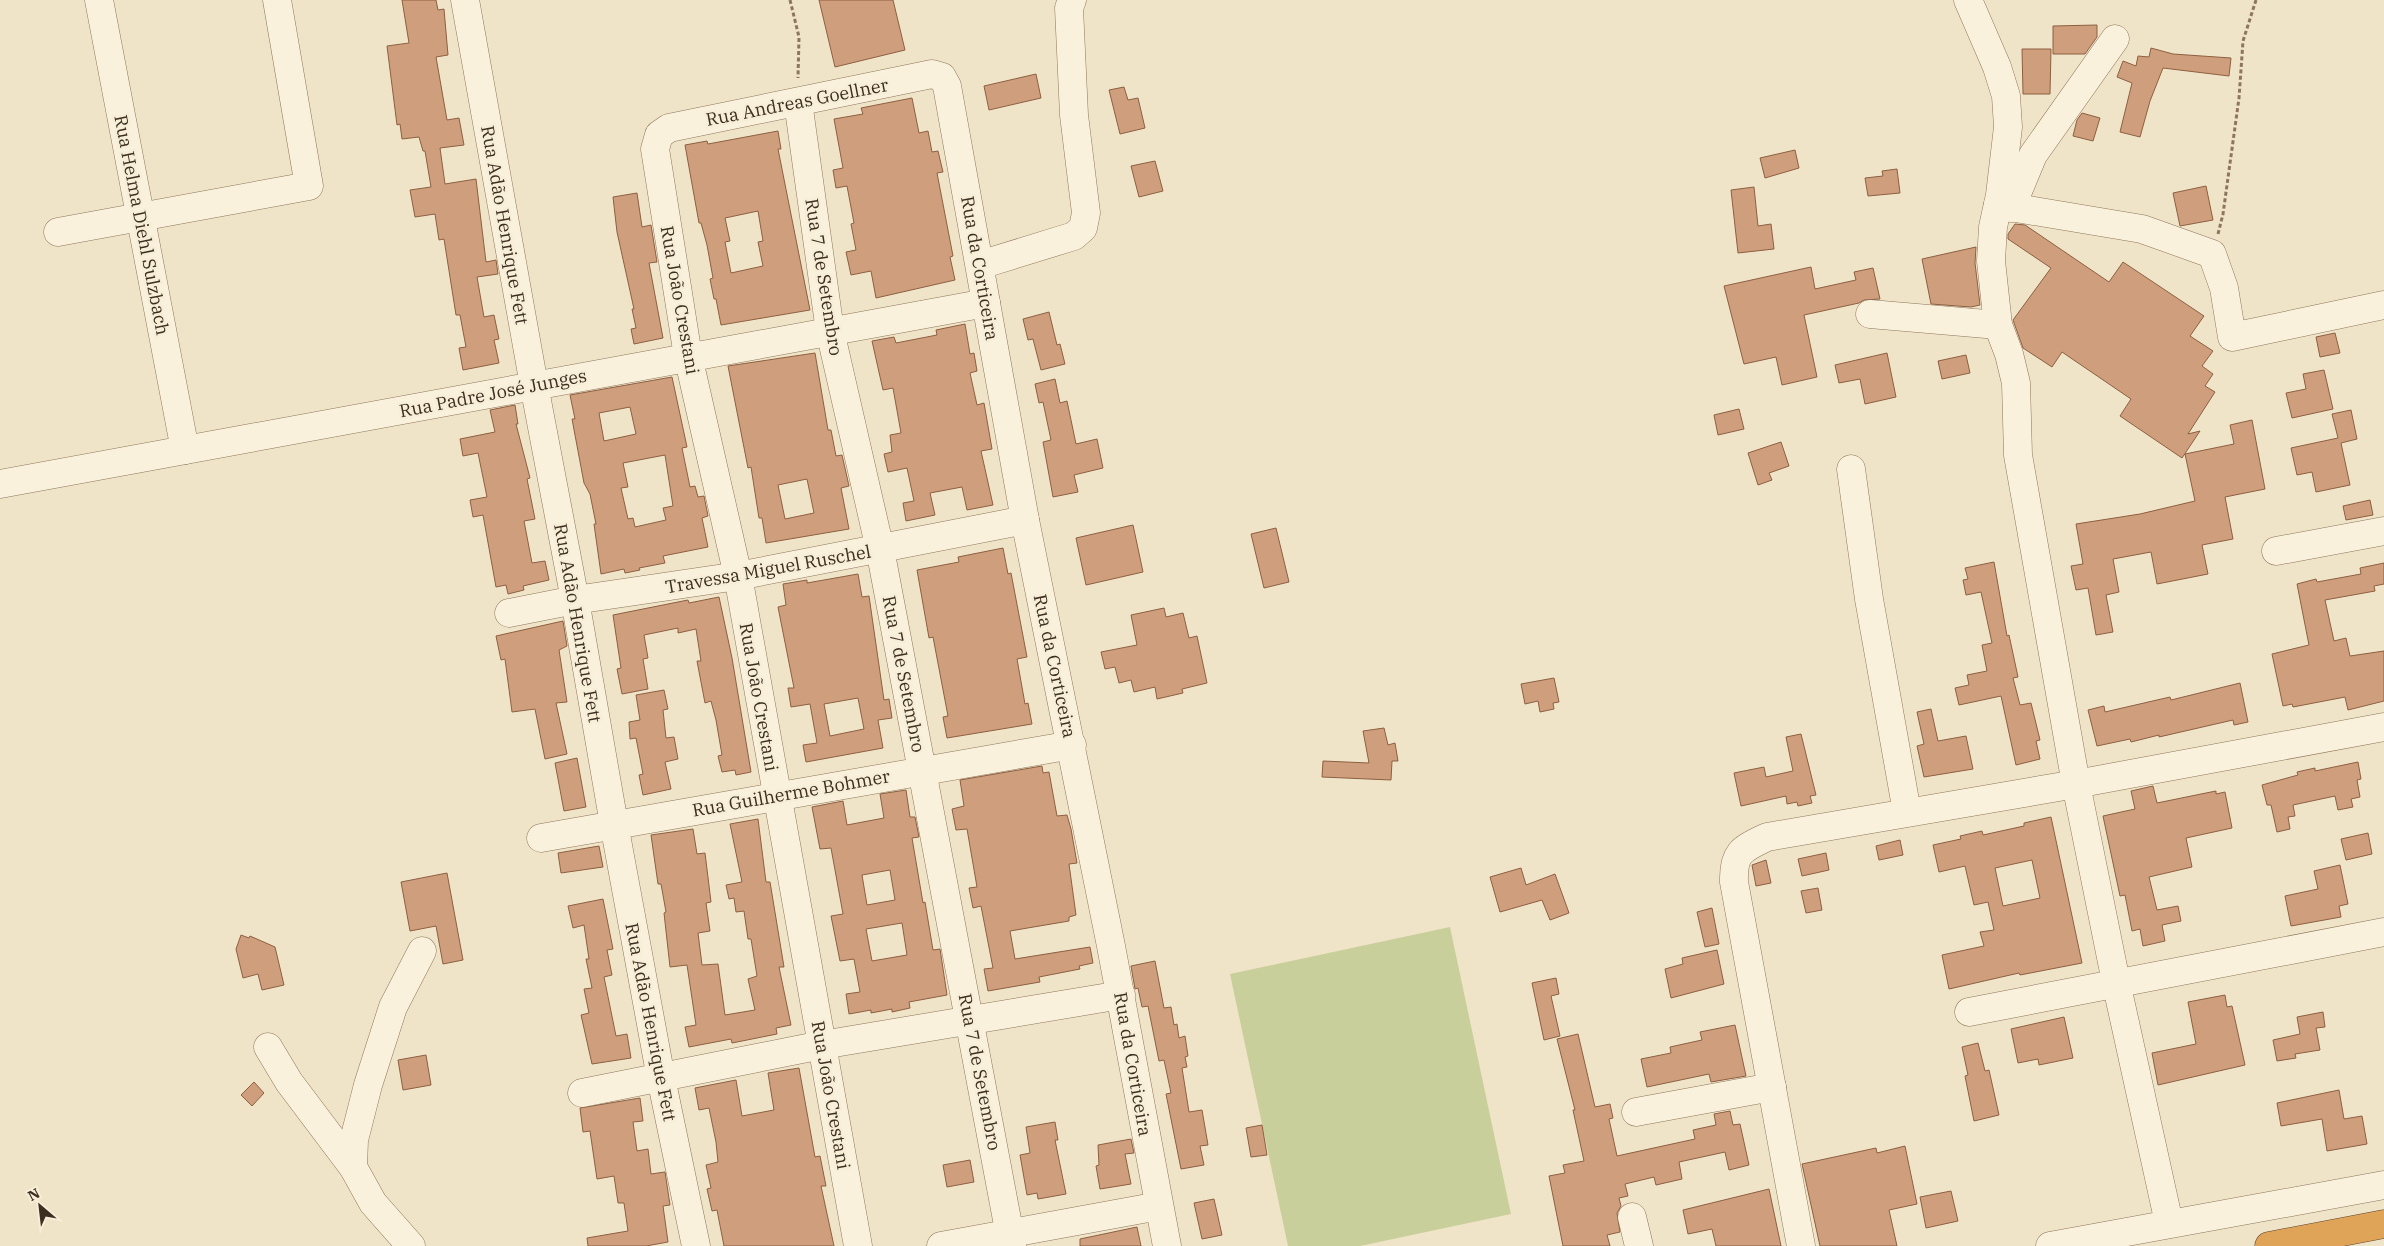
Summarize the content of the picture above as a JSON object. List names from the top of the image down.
{
  "streets": {
    "street": [
      "Rua Andreas Goellner",
      "Rua Helma Diehl Sulzbach",
      "Rua Adão Henrique Fett",
      "Rua da Corticeira",
      "Rua 7 de Setembro",
      "Rua João Crestani",
      "Rua Padre José Junges",
      "Travessa Miguel Ruschel",
      "Rua Guilherme Bohmer"
    ]
  },
  "crossings": [
    ["Rua Andreas Goellner", "Rua da Corticeira"],
    ["Rua Andreas Goellner", "Rua 7 de Setembro"],
    ["Rua Andreas Goellner", "Rua João Crestani"],
    ["Rua Helma Diehl Sulzbach", "Rua Padre José Junges"],
    ["Rua Adão Henrique Fett", "Rua Padre José Junges"],
    ["Rua Adão Henrique Fett", "Travessa Miguel Ruschel"],
    ["Rua Adão Henrique Fett", "Rua Guilherme Bohmer"],
    ["Rua da Corticeira", "Rua Padre José Junges"],
    ["Rua da Corticeira", "Travessa Miguel Ruschel"],
    ["Rua da Corticeira", "Rua Guilherme Bohmer"],
    ["Rua 7 de Setembro", "Rua Padre José Junges"],
    ["Rua 7 de Setembro", "Travessa Miguel Ruschel"],
    ["Rua 7 de Setembro", "Rua Guilherme Bohmer"],
    ["Rua João Crestani", "Rua Padre José Junges"],
    ["Rua João Crestani", "Travessa Miguel Ruschel"],
    ["Rua João Crestani", "Rua Guilherme Bohmer"]
  ],
  "north": "top left"
}
